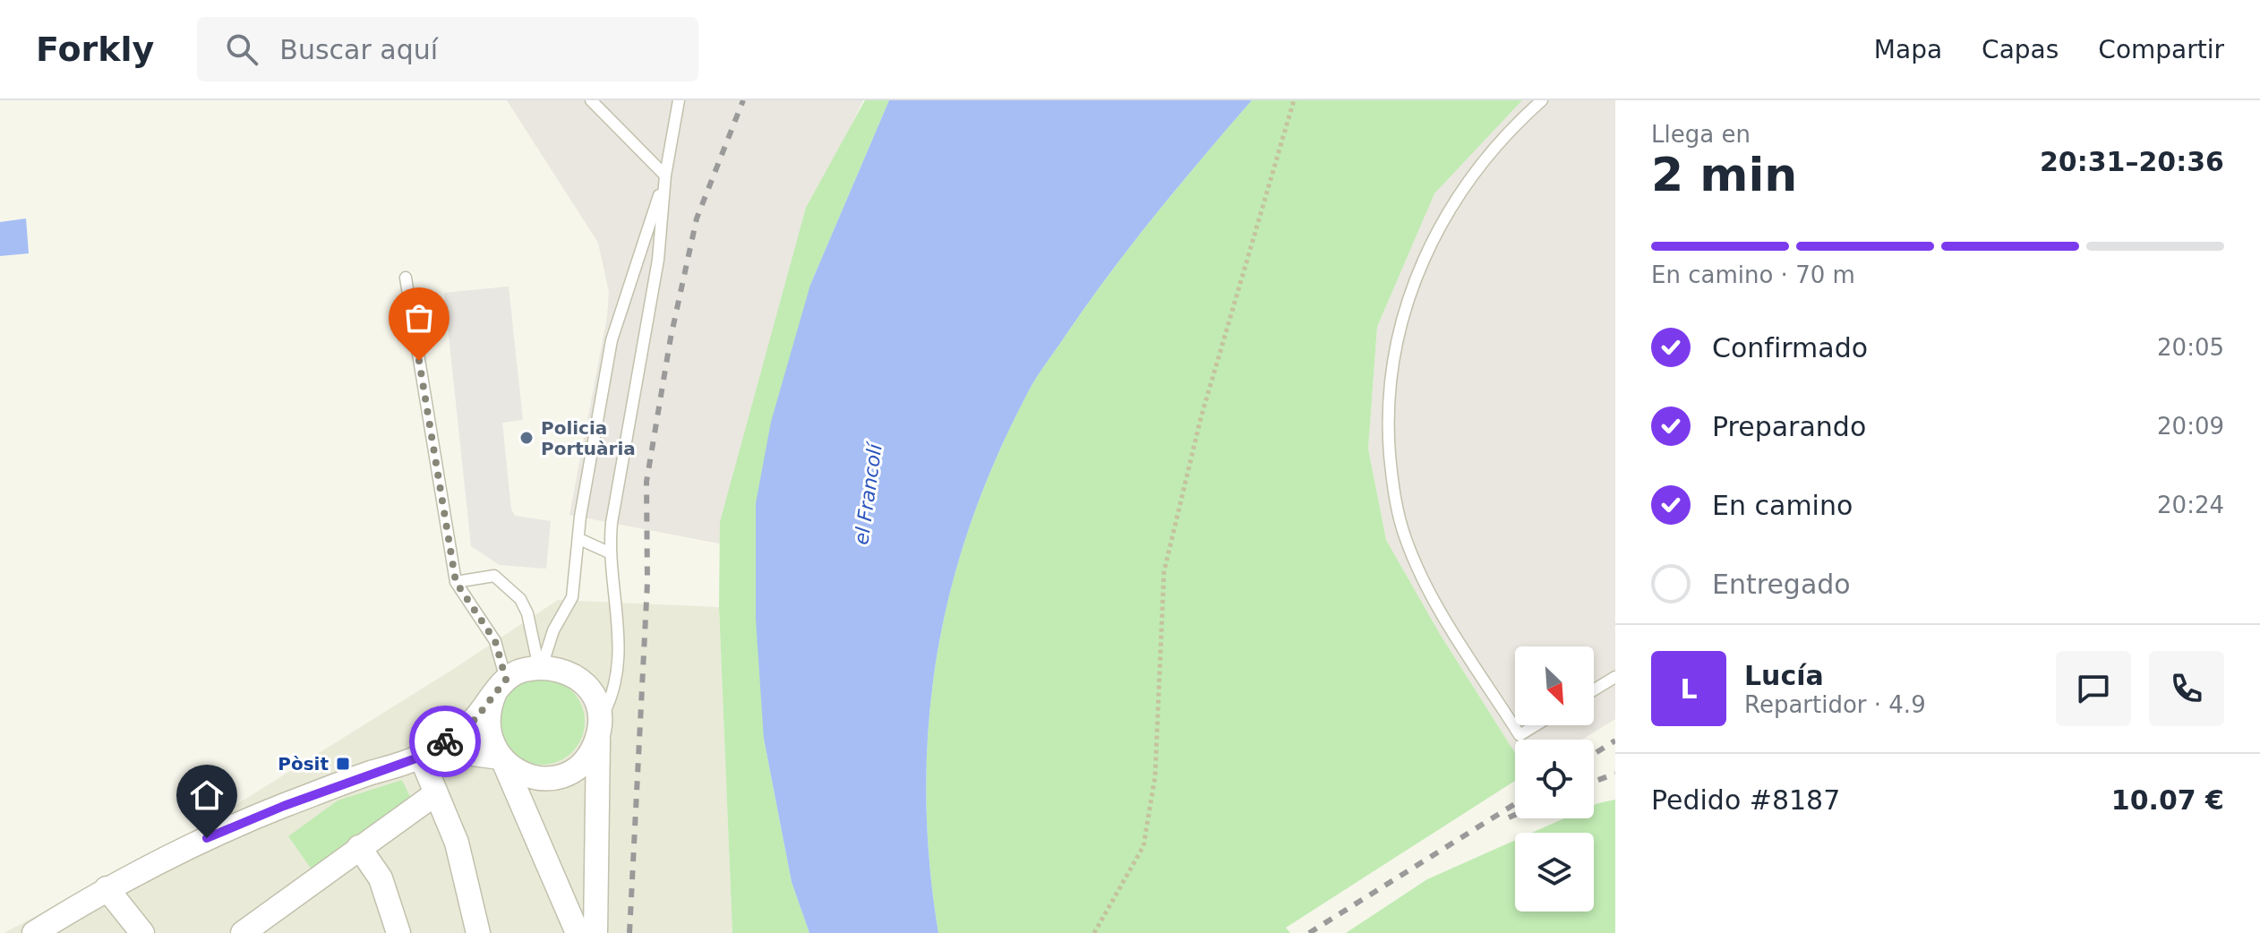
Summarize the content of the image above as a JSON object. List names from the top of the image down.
{
  "water": ["el Francolí"],
  "places": {
    "other": ["Policia Portuària"],
    "transit": ["Pòsit"]
  },
  "north": "bottom right",
  "page": {
    "header": "Forkly",
    "search": "Buscar aquí",
    "nav": ["Mapa", "Capas", "Compartir"],
    "heading": ["2 min", "Llega en", "20:31–20:36"],
    "panel": [
      "Lucía",
      "Repartidor · 4.9",
      "Pedido #8187",
      "10.07 €"
    ],
    "bar": "En camino · 70 m",
    "list": [
      ["Confirmado", "20:05"],
      ["Preparando", "20:09"],
      ["En camino", "20:24"],
      "Entregado"
    ],
    "round": "L"
  }
}
